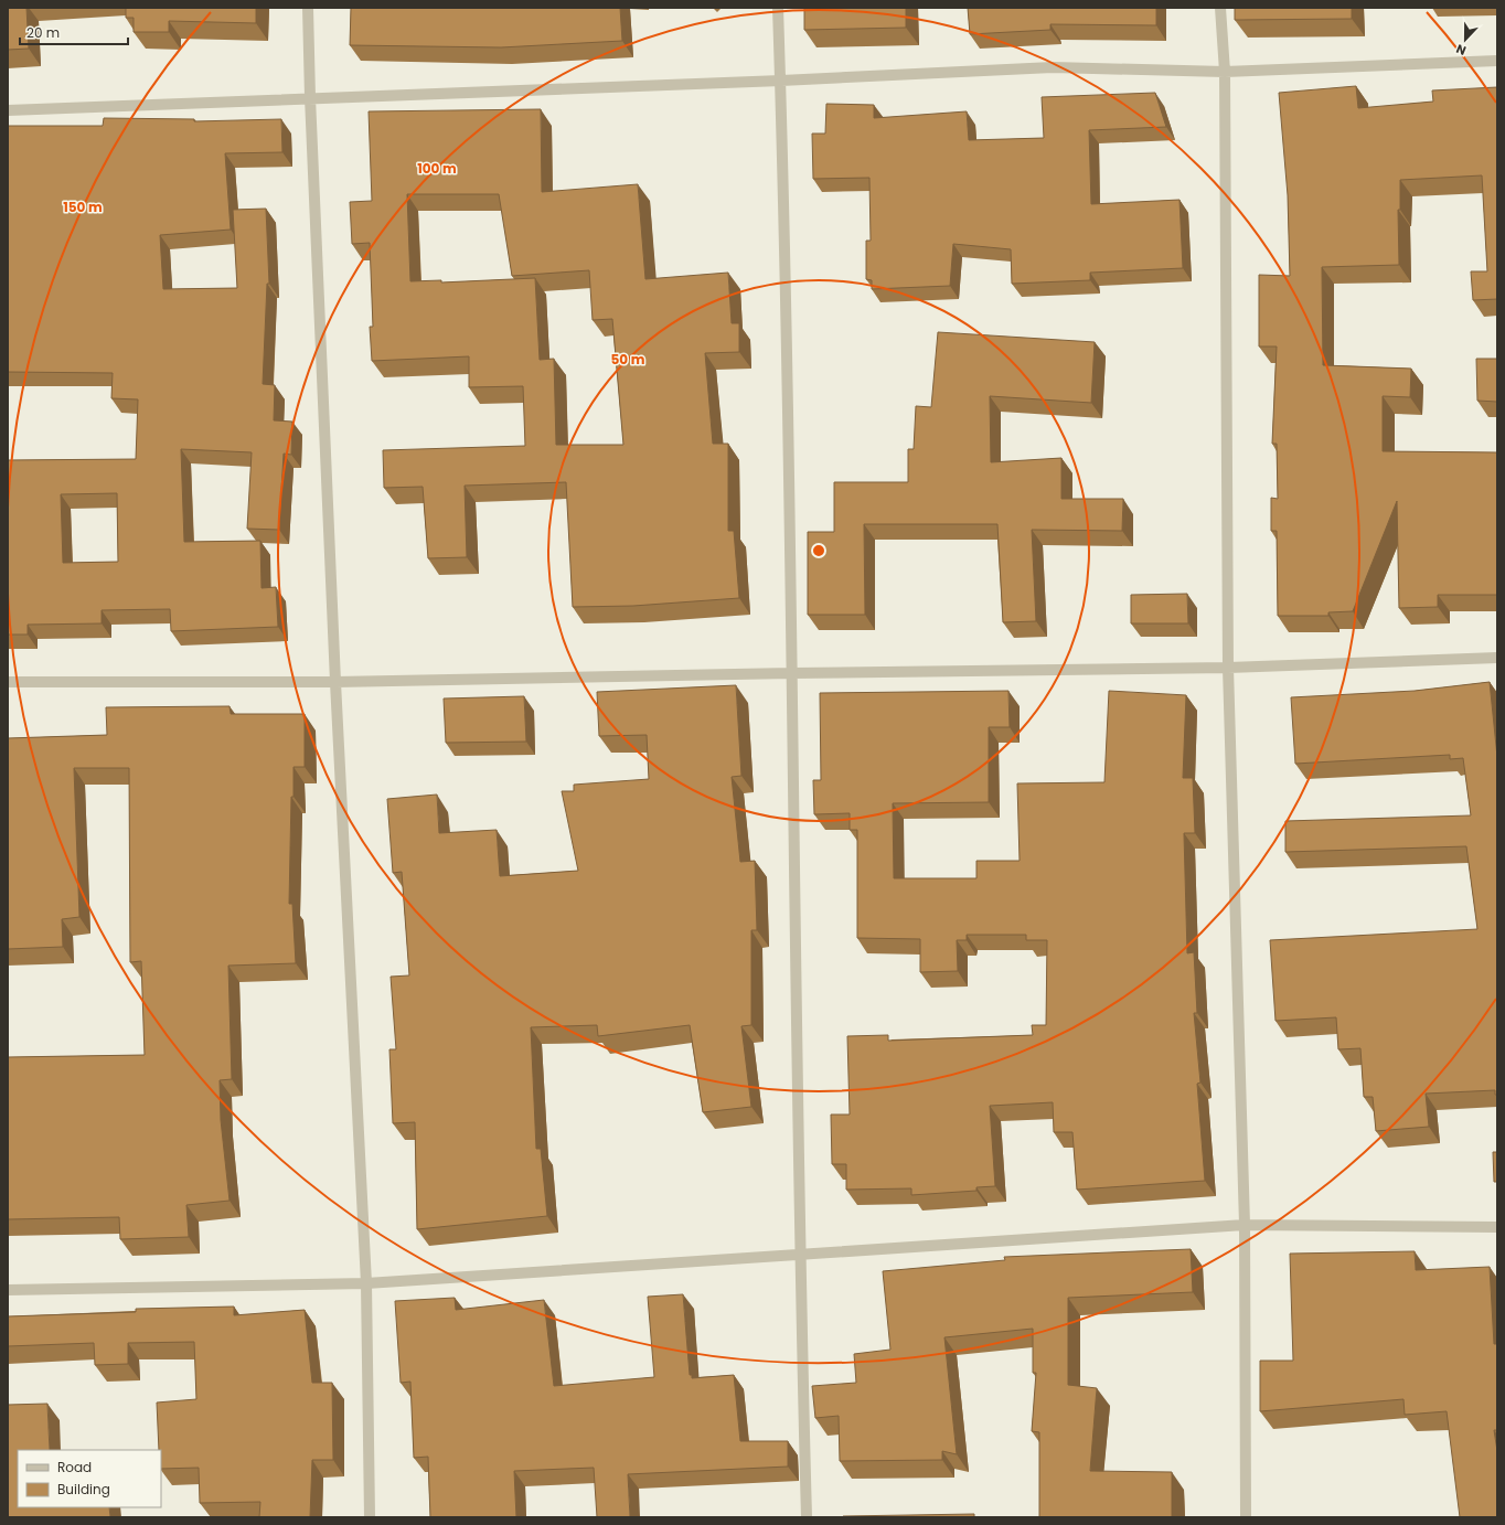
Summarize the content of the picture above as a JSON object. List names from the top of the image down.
{
  "legend": ["Road", "Building"],
  "scale_bar": "20 m",
  "north": "bottom",
  "rings": ["100 m", "150 m", "50 m"]
}
